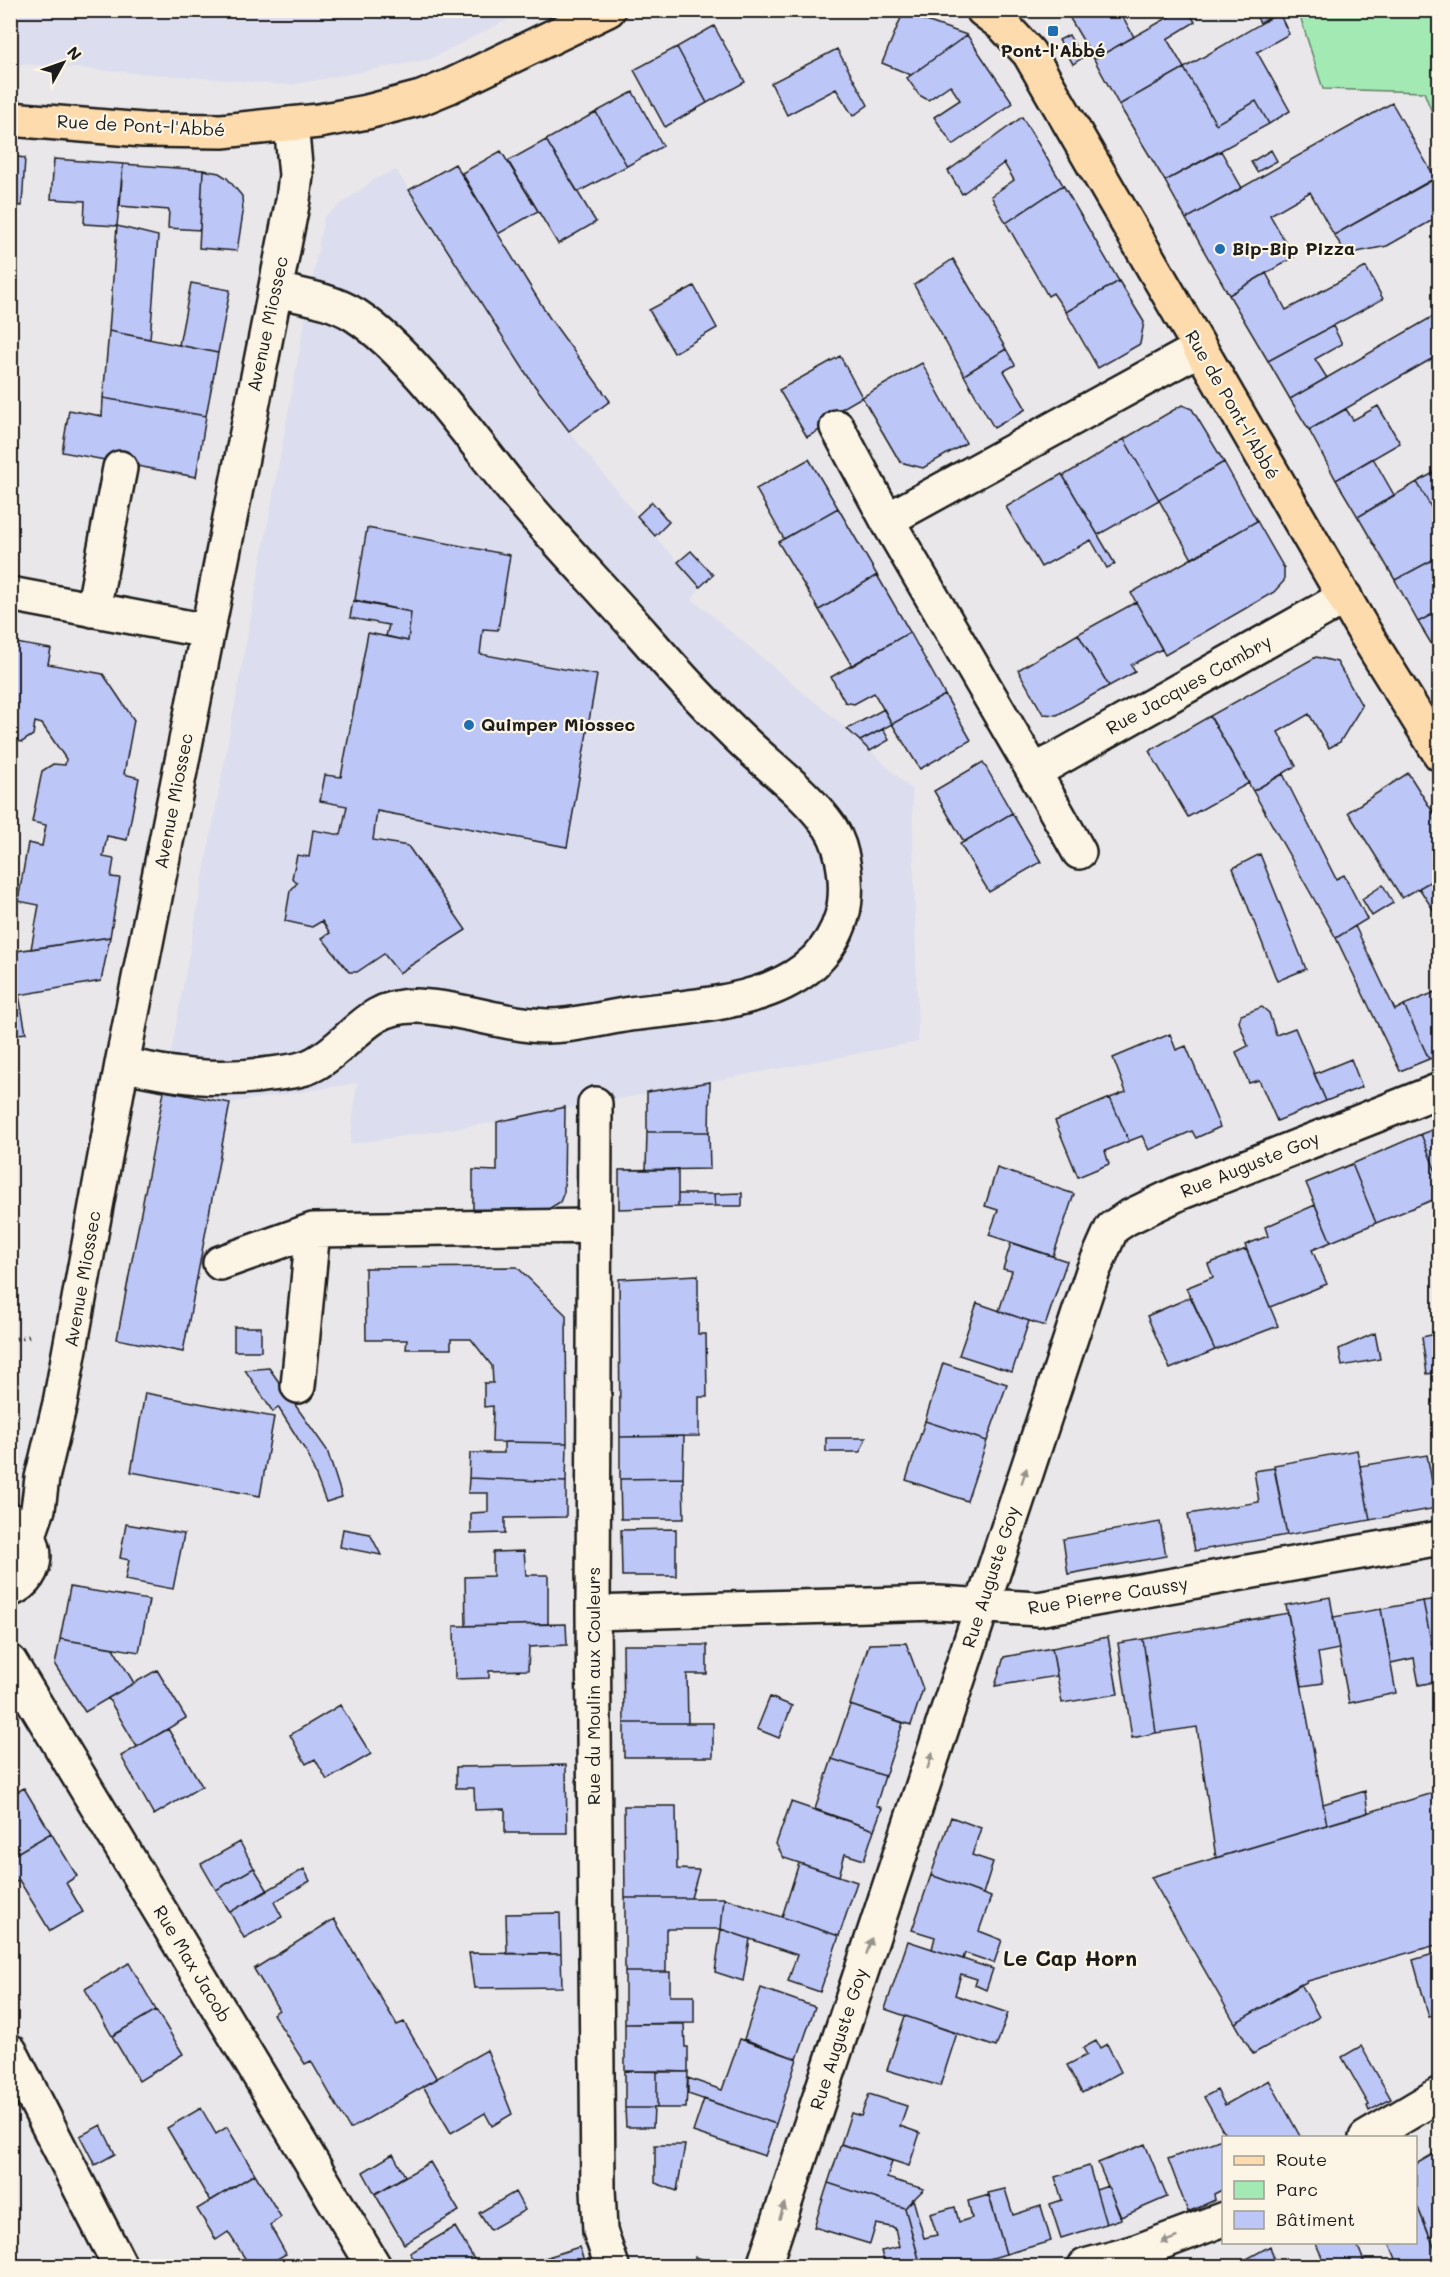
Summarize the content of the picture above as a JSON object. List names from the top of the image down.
{
  "streets": {
    "main road": ["Rue de Pont-l'Abbé"],
    "street": [
      "Avenue Miossec",
      "Rue Jacques Cambry",
      "Rue Auguste Goy",
      "Rue Pierre Caussy",
      "Rue du Moulin aux Couleurs",
      "Rue Max Jacob"
    ]
  },
  "crossings": [
    ["Rue de Pont-l'Abbé", "Avenue Miossec"],
    ["Rue de Pont-l'Abbé", "Rue Jacques Cambry"],
    ["Rue Auguste Goy", "Rue Pierre Caussy"],
    ["Rue Pierre Caussy", "Rue du Moulin aux Couleurs"]
  ],
  "one_way": ["Rue Auguste Goy"],
  "districts": ["Le Cap Horn"],
  "places": {
    "transit": ["Pont-l'Abbé"],
    "other": ["Bip-Bip Pizza", "Quimper Miossec"]
  },
  "legend": ["Route", "Parc", "Bâtiment"],
  "north": "top right"
}
